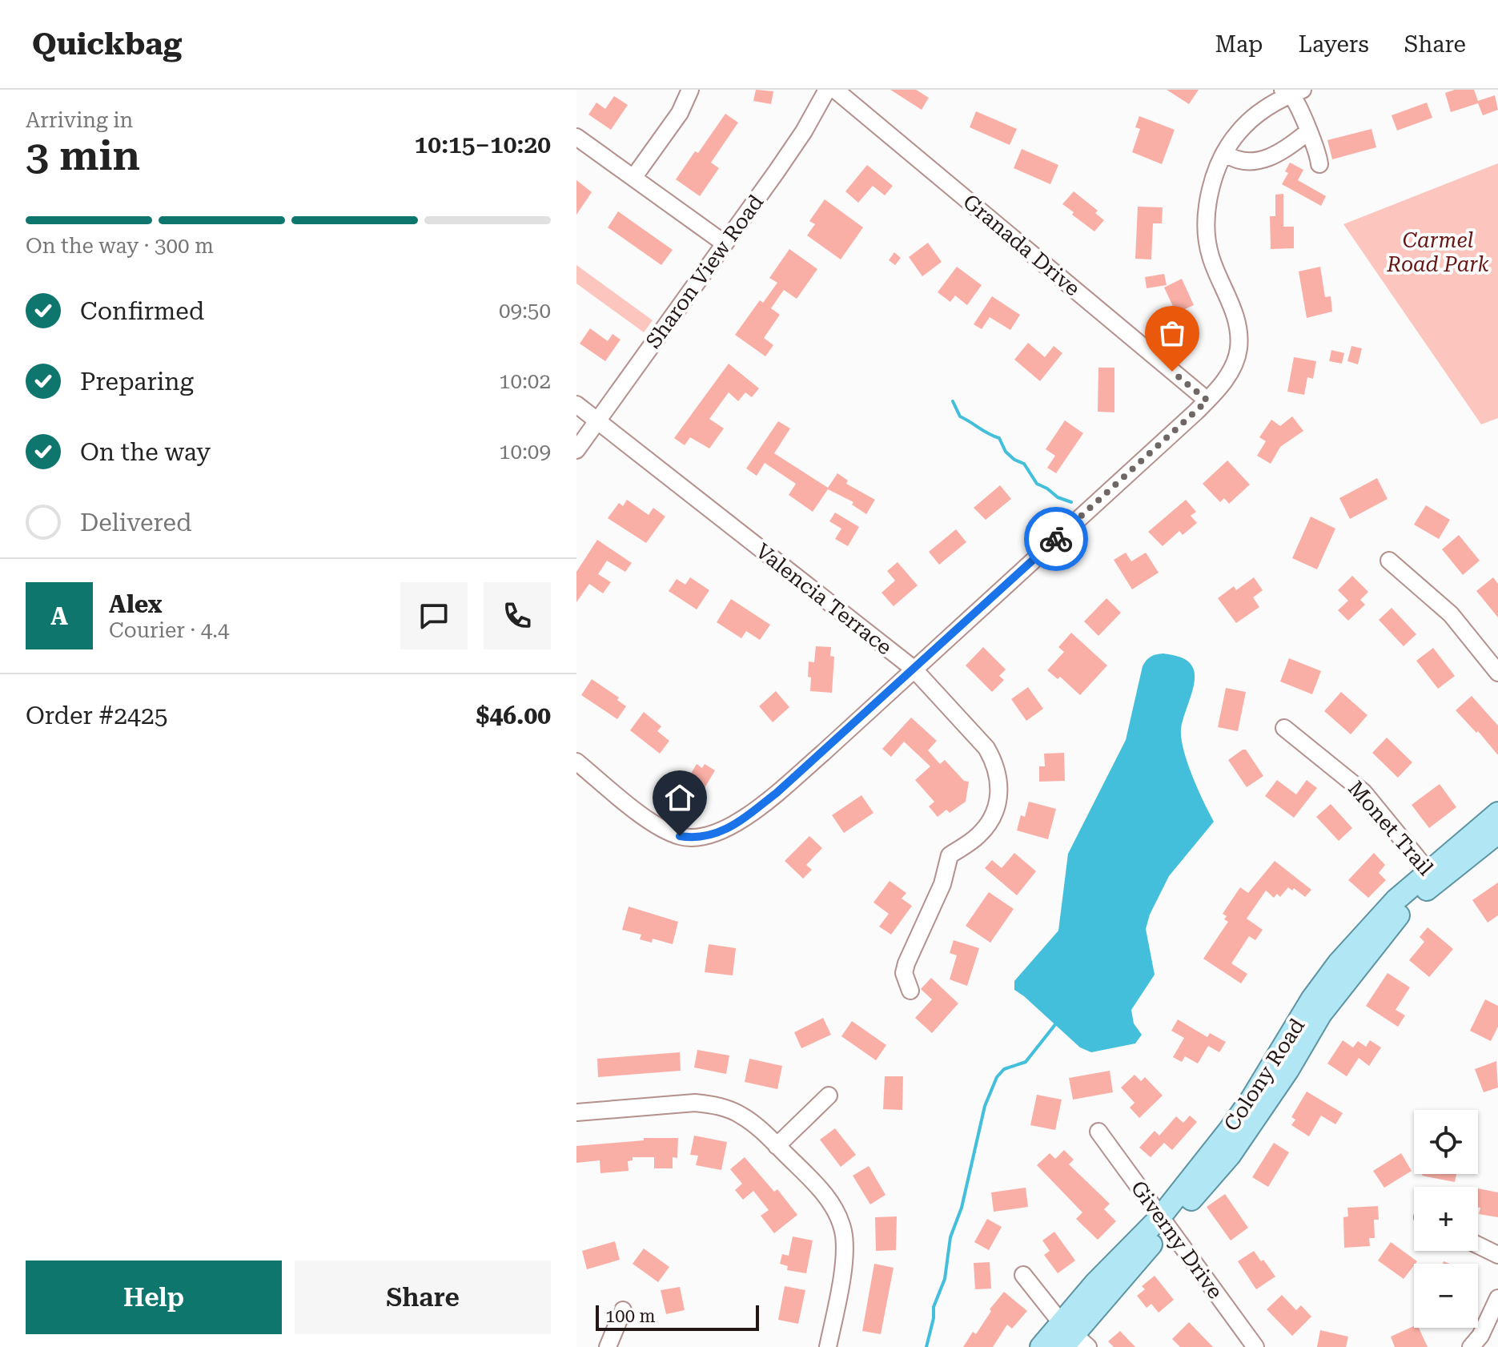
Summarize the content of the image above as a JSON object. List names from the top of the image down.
{
  "streets": {
    "main road": ["Colony Road"],
    "street": [
      "Granada Drive",
      "Sharon View Road",
      "Valencia Terrace",
      "Monet Trail",
      "Giverny Drive"
    ]
  },
  "crossings": [
    ["Sharon View Road", "Valencia Terrace"],
    ["Monet Trail", "Colony Road"],
    ["Colony Road", "Giverny Drive"]
  ],
  "parks": ["Carmel Road Park"],
  "scale_bar": "100 m",
  "page": {
    "header": "Quickbag",
    "nav": ["Map", "Layers", "Share"],
    "heading": ["3 min", "Arriving in", "10:15–10:20"],
    "panel": [
      "Alex",
      "Courier · 4.4",
      "Order #2425",
      "$46.00"
    ],
    "bar": "On the way · 300 m",
    "list": [
      ["Confirmed", "09:50"],
      ["Preparing", "10:02"],
      ["On the way", "10:09"],
      "Delivered"
    ],
    "round": "A",
    "map_buttons": ["+", "−"],
    "buttons": ["Help", "Share"],
    "scale": "100 m"
  }
}
